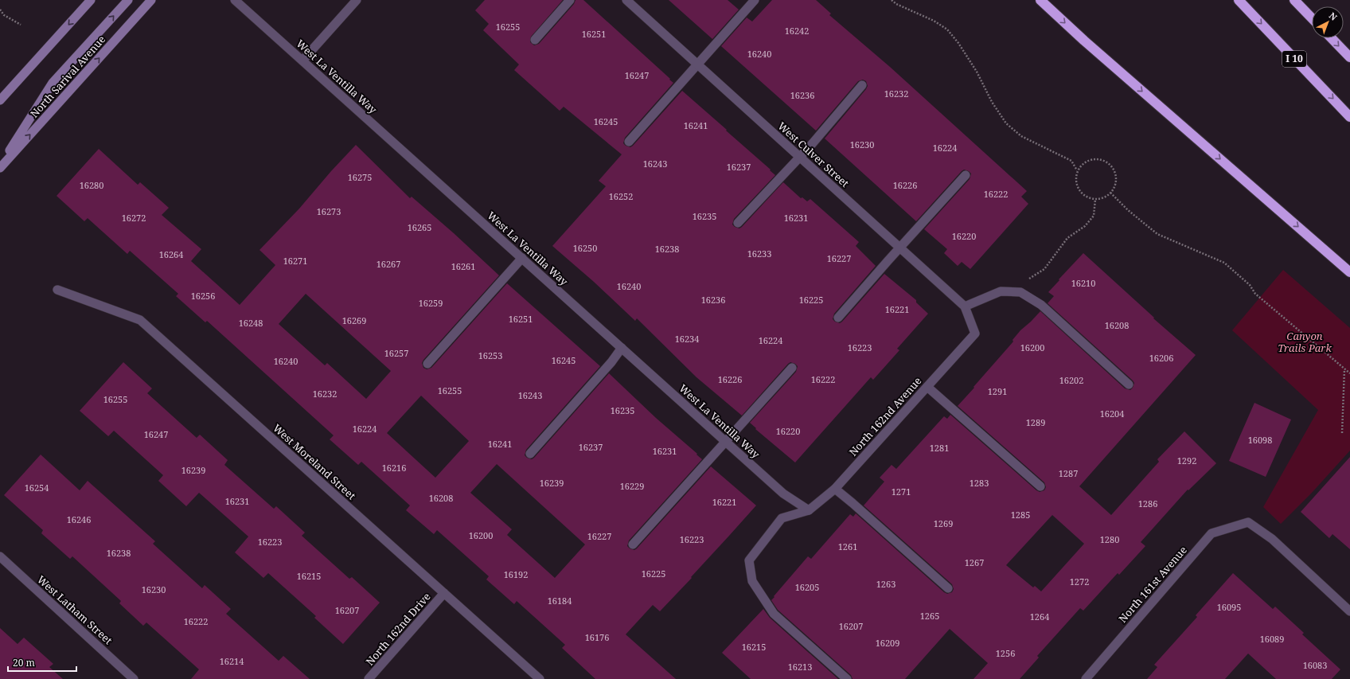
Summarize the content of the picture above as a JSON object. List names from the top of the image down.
{
  "streets": {
    "highway": ["I 10"],
    "main road": ["North Sarival Avenue"],
    "street": [
      "West La Ventilla Way",
      "West Culver Street",
      "North 162nd Avenue",
      "West Moreland Street",
      "North 161st Avenue",
      "West Latham Street",
      "North 162nd Drive"
    ]
  },
  "crossings": [
    ["West La Ventilla Way", "North 162nd Avenue"],
    ["West Culver Street", "North 162nd Avenue"],
    ["West Moreland Street", "North 162nd Drive"]
  ],
  "parks": ["Canyon Trails Park"],
  "house_numbers": [
    "16255",
    "16242",
    "16251",
    "16240",
    "16247",
    "16232",
    "16236",
    "16245",
    "16241",
    "16230",
    "16224",
    "16243",
    "16237",
    "16275",
    "16280",
    "16226",
    "16222",
    "16252",
    "16273",
    "16235",
    "16272",
    "16231",
    "16265",
    "16220",
    "16250",
    "16238",
    "16233",
    "16264",
    "16227",
    "16271",
    "16267",
    "16261",
    "16210",
    "16240",
    "16256",
    "16236",
    "16225",
    "16259",
    "16221",
    "16251",
    "16269",
    "16248",
    "16208",
    "16234",
    "16224",
    "16223",
    "16200",
    "16257",
    "16253",
    "16206",
    "16245",
    "16240",
    "16226",
    "16222",
    "16202",
    "16255",
    "1291",
    "16232",
    "16243",
    "16255",
    "16235",
    "16204",
    "1289",
    "16224",
    "16220",
    "16247",
    "16098",
    "16241",
    "16237",
    "1281",
    "16231",
    "1292",
    "16216",
    "16239",
    "1287",
    "16239",
    "1283",
    "16229",
    "16254",
    "1271",
    "16208",
    "16231",
    "16221",
    "1286",
    "1285",
    "16246",
    "1269",
    "16200",
    "16227",
    "16223",
    "1280",
    "16223",
    "1261",
    "16238",
    "1267",
    "16225",
    "16192",
    "16215",
    "1272",
    "1263",
    "16205",
    "16230",
    "16184",
    "16095",
    "16207",
    "1265",
    "1264",
    "16222",
    "16207",
    "16176",
    "16089",
    "16209",
    "16215",
    "1256",
    "16214",
    "16083",
    "16213"
  ],
  "scale_bar": "20 m",
  "north": "top right"
}
